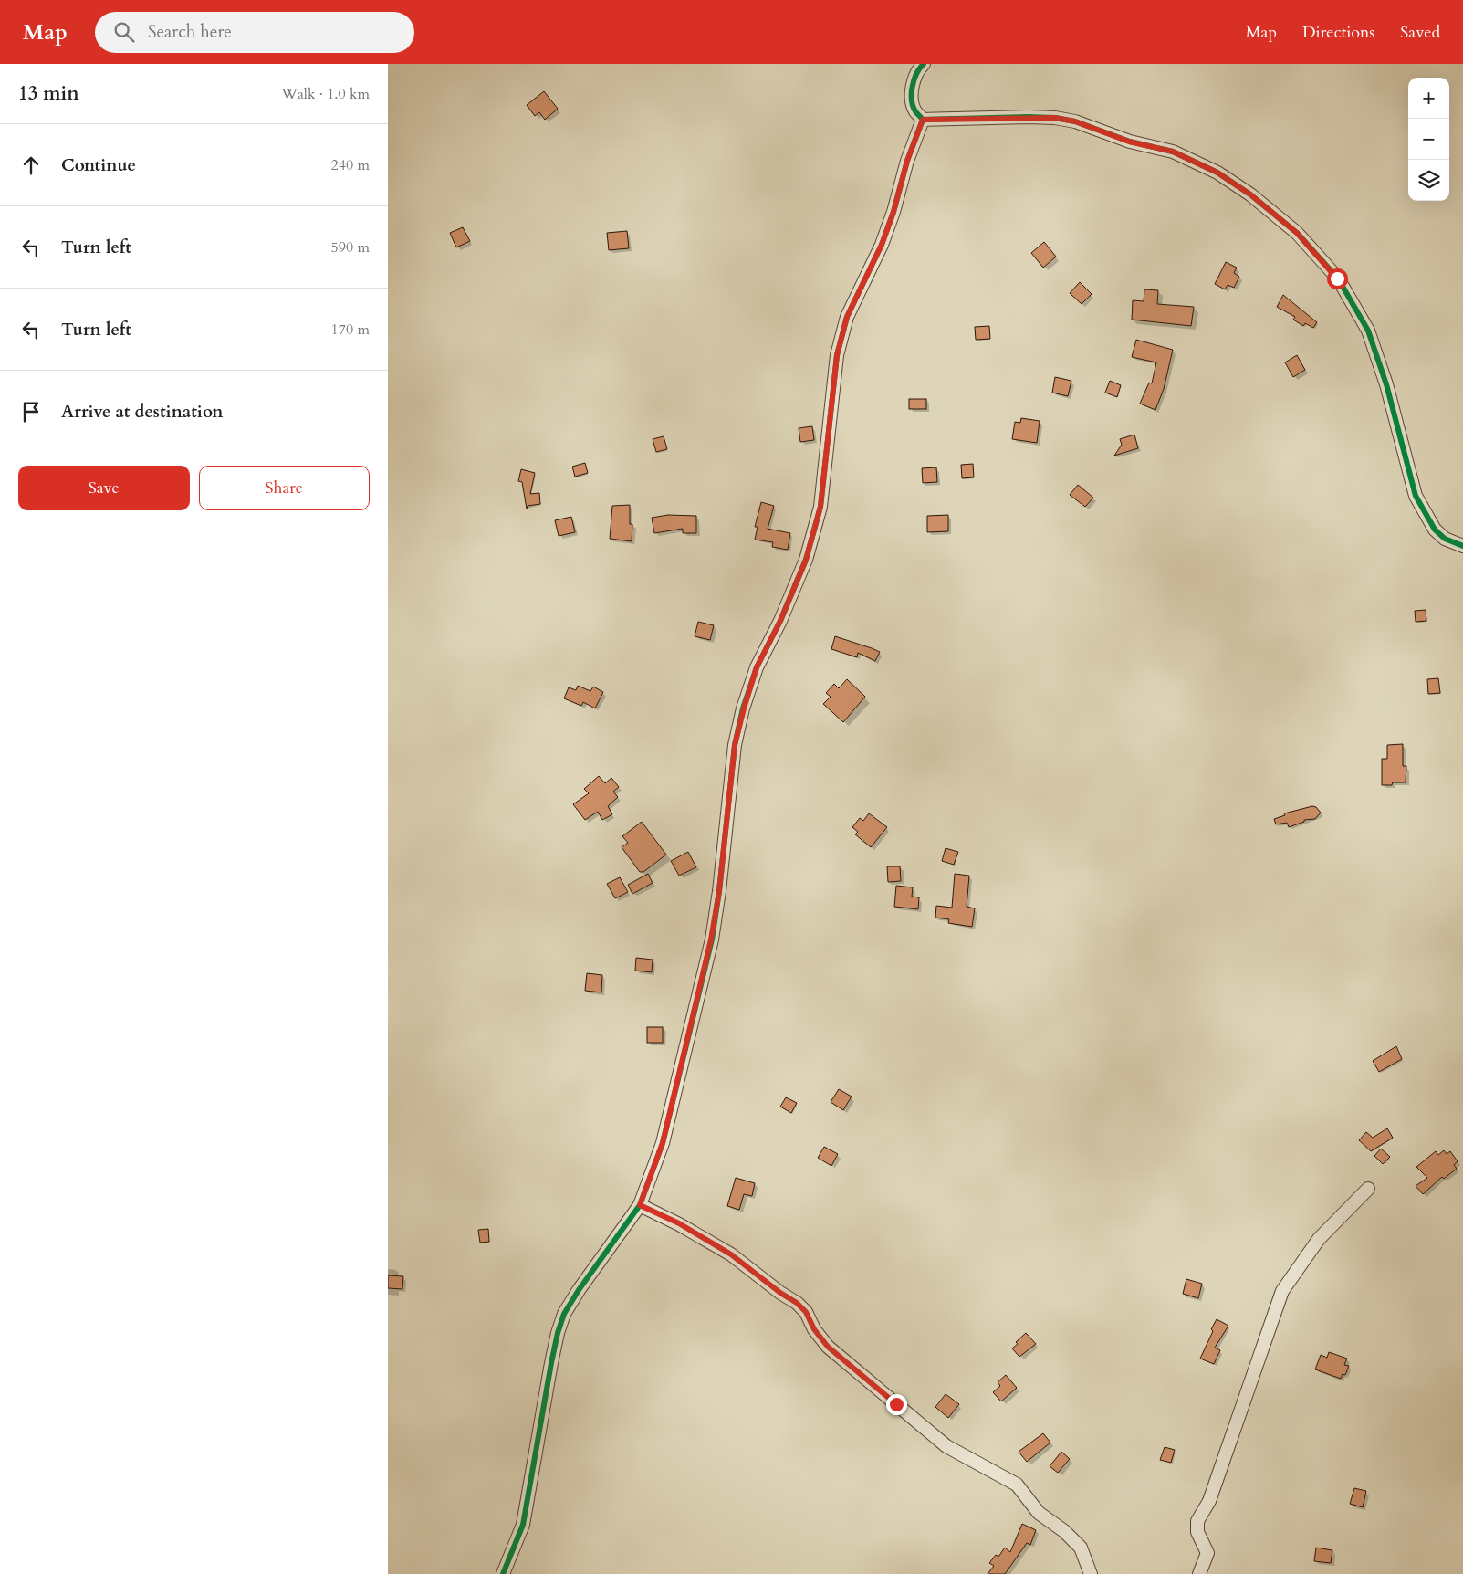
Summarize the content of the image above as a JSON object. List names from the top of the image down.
{
  "page": {
    "header": "Map",
    "search": "Search here",
    "nav": ["Map", "Directions", "Saved"],
    "heading": ["13 min", "Walk · 1.0 km"],
    "map_buttons": ["+", "−"],
    "list": [
      ["Continue", "240 m"],
      ["Turn left", "590 m"],
      ["Turn left", "170 m"],
      "Arrive at destination"
    ],
    "buttons": ["Save", "Share"]
  }
}
